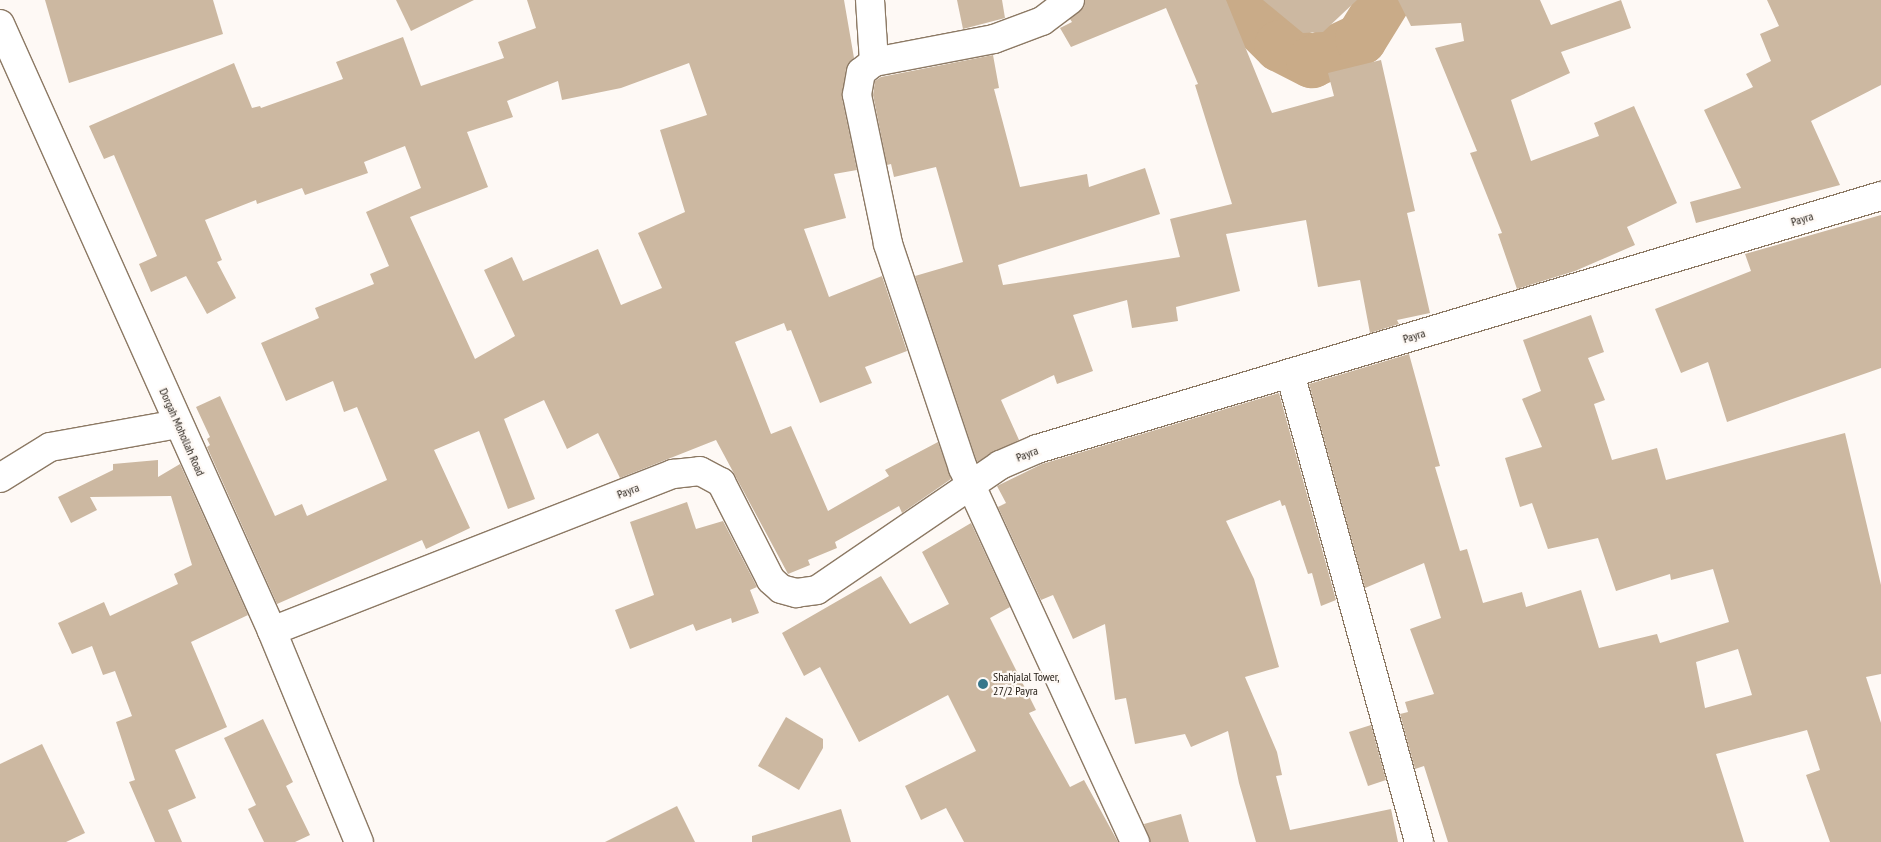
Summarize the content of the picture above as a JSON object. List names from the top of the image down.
{
  "streets": {
    "street": ["Payra", "Dorgah Mohollah Road"]
  },
  "crossings": [
    ["Payra", "Dorgah Mohollah Road"]
  ],
  "places": ["Shahjalal Tower, 27/2 Payra"]
}
